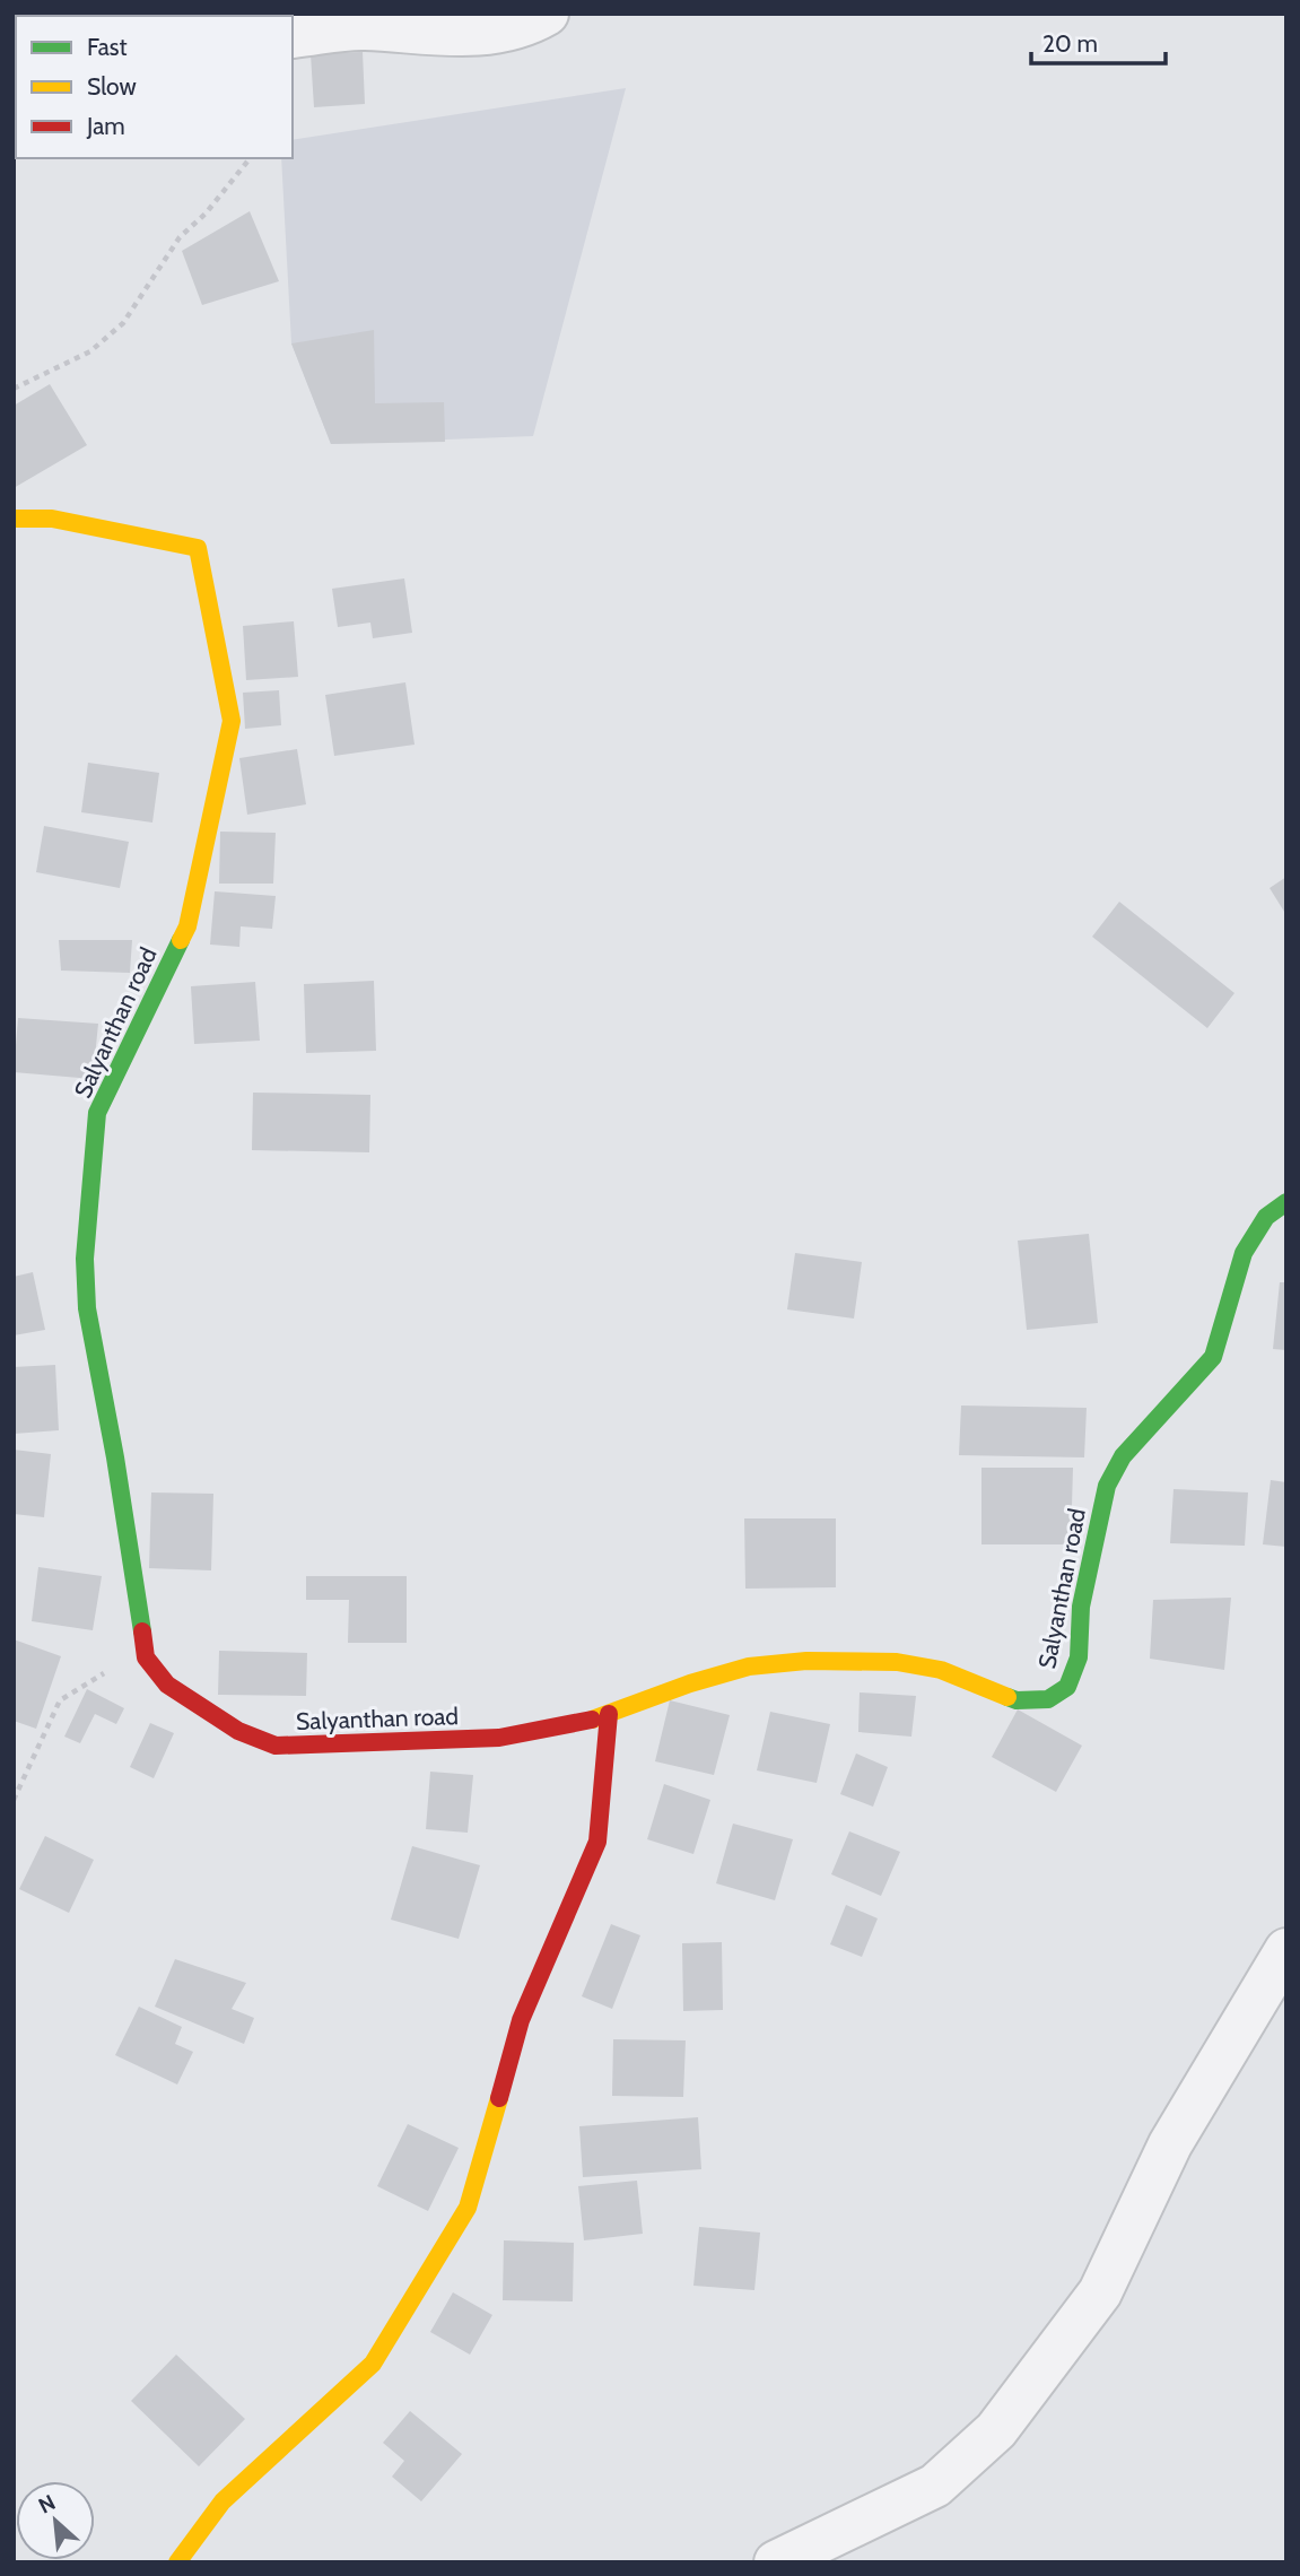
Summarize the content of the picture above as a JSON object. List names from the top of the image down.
{
  "streets": {
    "street": ["Salyanthan road"]
  },
  "legend": ["Fast", "Slow", "Jam"],
  "scale_bar": "20 m",
  "north": "top left"
}
